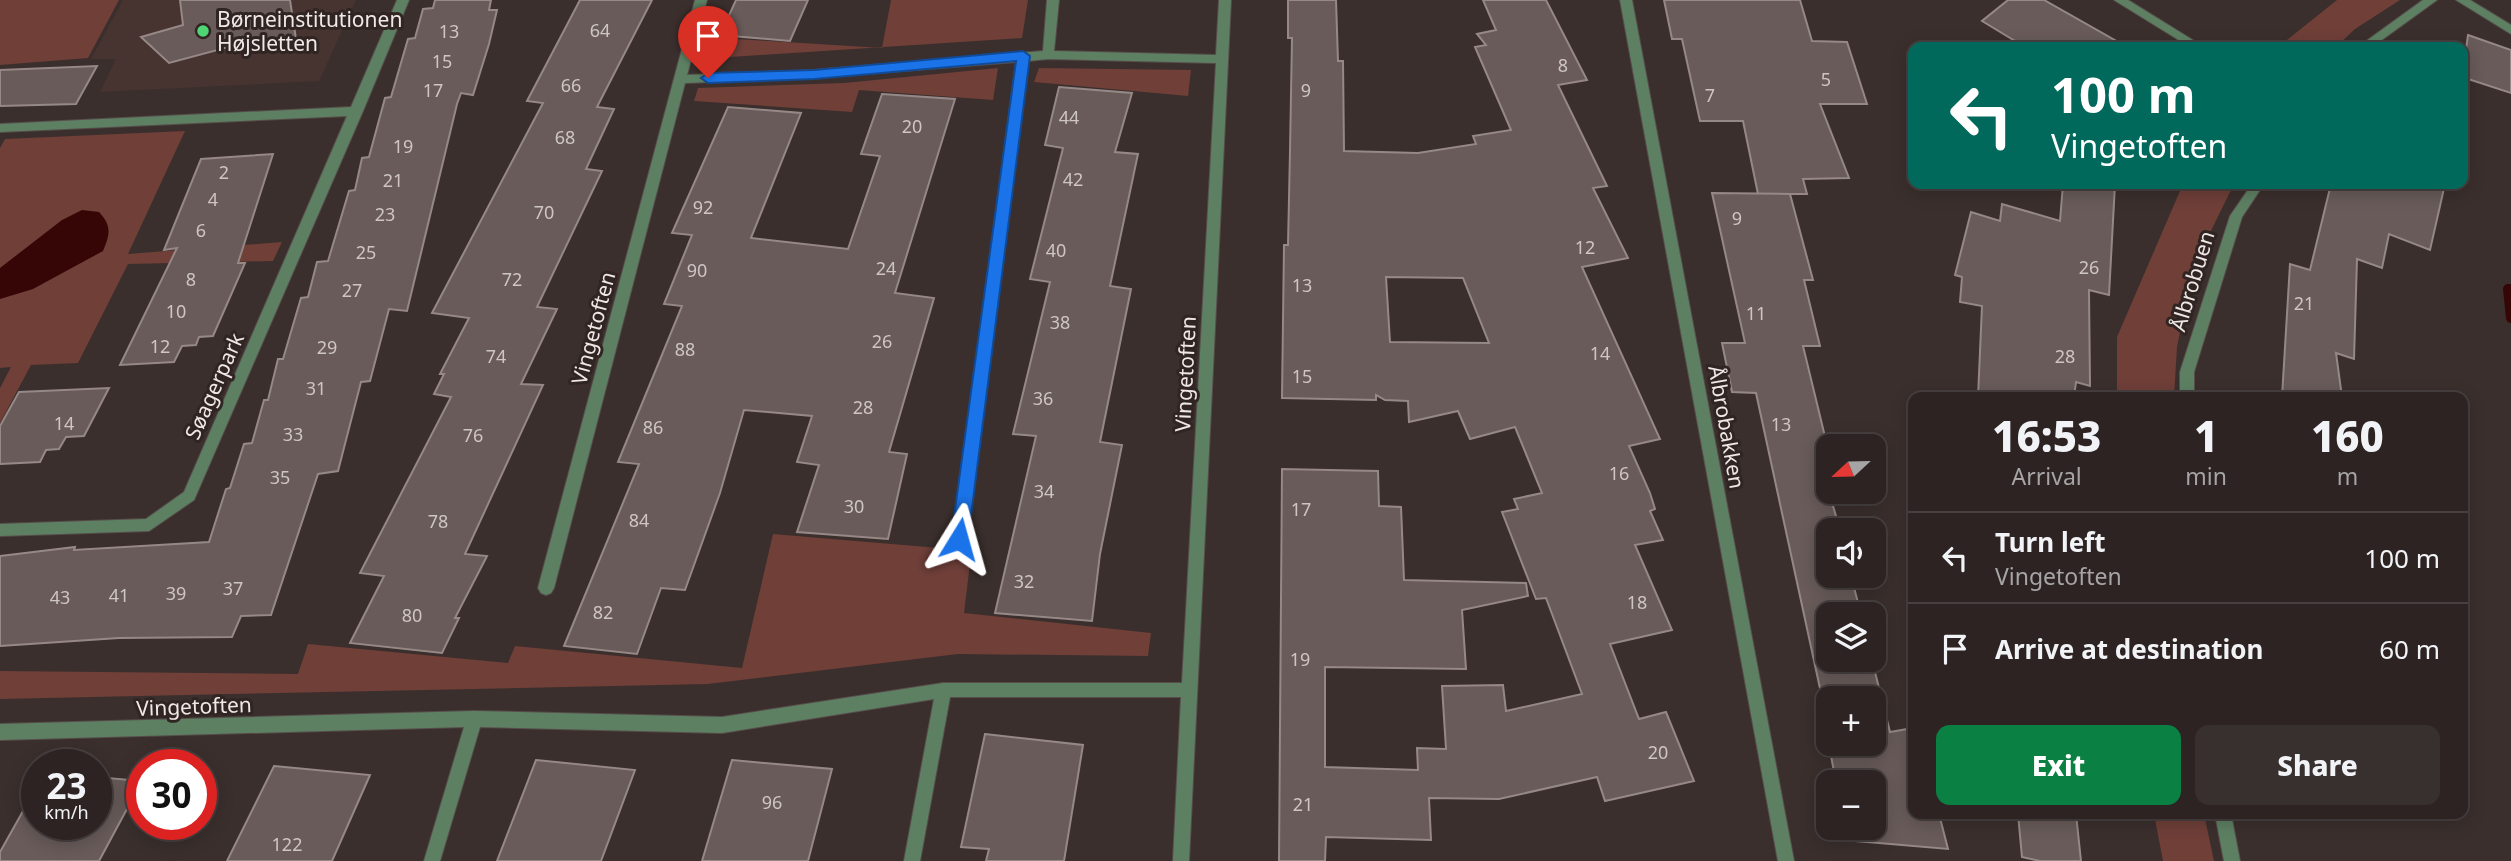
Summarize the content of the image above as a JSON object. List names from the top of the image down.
{
  "streets": {
    "street": [
      "Ålbrobuen",
      "Vingetoften",
      "Søagerpark",
      "Ålbrobakken"
    ]
  },
  "places": ["Børneinstitutionen Højsletten"],
  "house_numbers": [
    "64",
    "13",
    "15",
    "8",
    "5",
    "66",
    "17",
    "9",
    "7",
    "44",
    "20",
    "68",
    "19",
    "2",
    "42",
    "21",
    "4",
    "92",
    "70",
    "23",
    "9",
    "6",
    "12",
    "40",
    "25",
    "26",
    "24",
    "90",
    "8",
    "72",
    "13",
    "27",
    "21",
    "10",
    "11",
    "38",
    "26",
    "12",
    "29",
    "88",
    "14",
    "74",
    "28",
    "15",
    "31",
    "36",
    "28",
    "14",
    "13",
    "86",
    "33",
    "76",
    "16",
    "35",
    "34",
    "30",
    "17",
    "84",
    "78",
    "32",
    "37",
    "39",
    "41",
    "43",
    "18",
    "82",
    "80",
    "19",
    "20",
    "96",
    "21",
    "122"
  ],
  "north": "left",
  "page": {
    "turn": ["100 m", "Vingetoften"],
    "eta": [
      "16:53",
      "Arrival",
      "1",
      "min",
      "160",
      "m"
    ],
    "map_buttons": ["+", "−"],
    "list": [
      {
        "name": "Turn left",
        "note": "Vingetoften",
        "value": "100 m"
      },
      {
        "name": "Arrive at destination",
        "value": "60 m"
      }
    ],
    "buttons": ["Exit", "Share"],
    "speed": "23 km/h",
    "limit": "30"
  }
}
